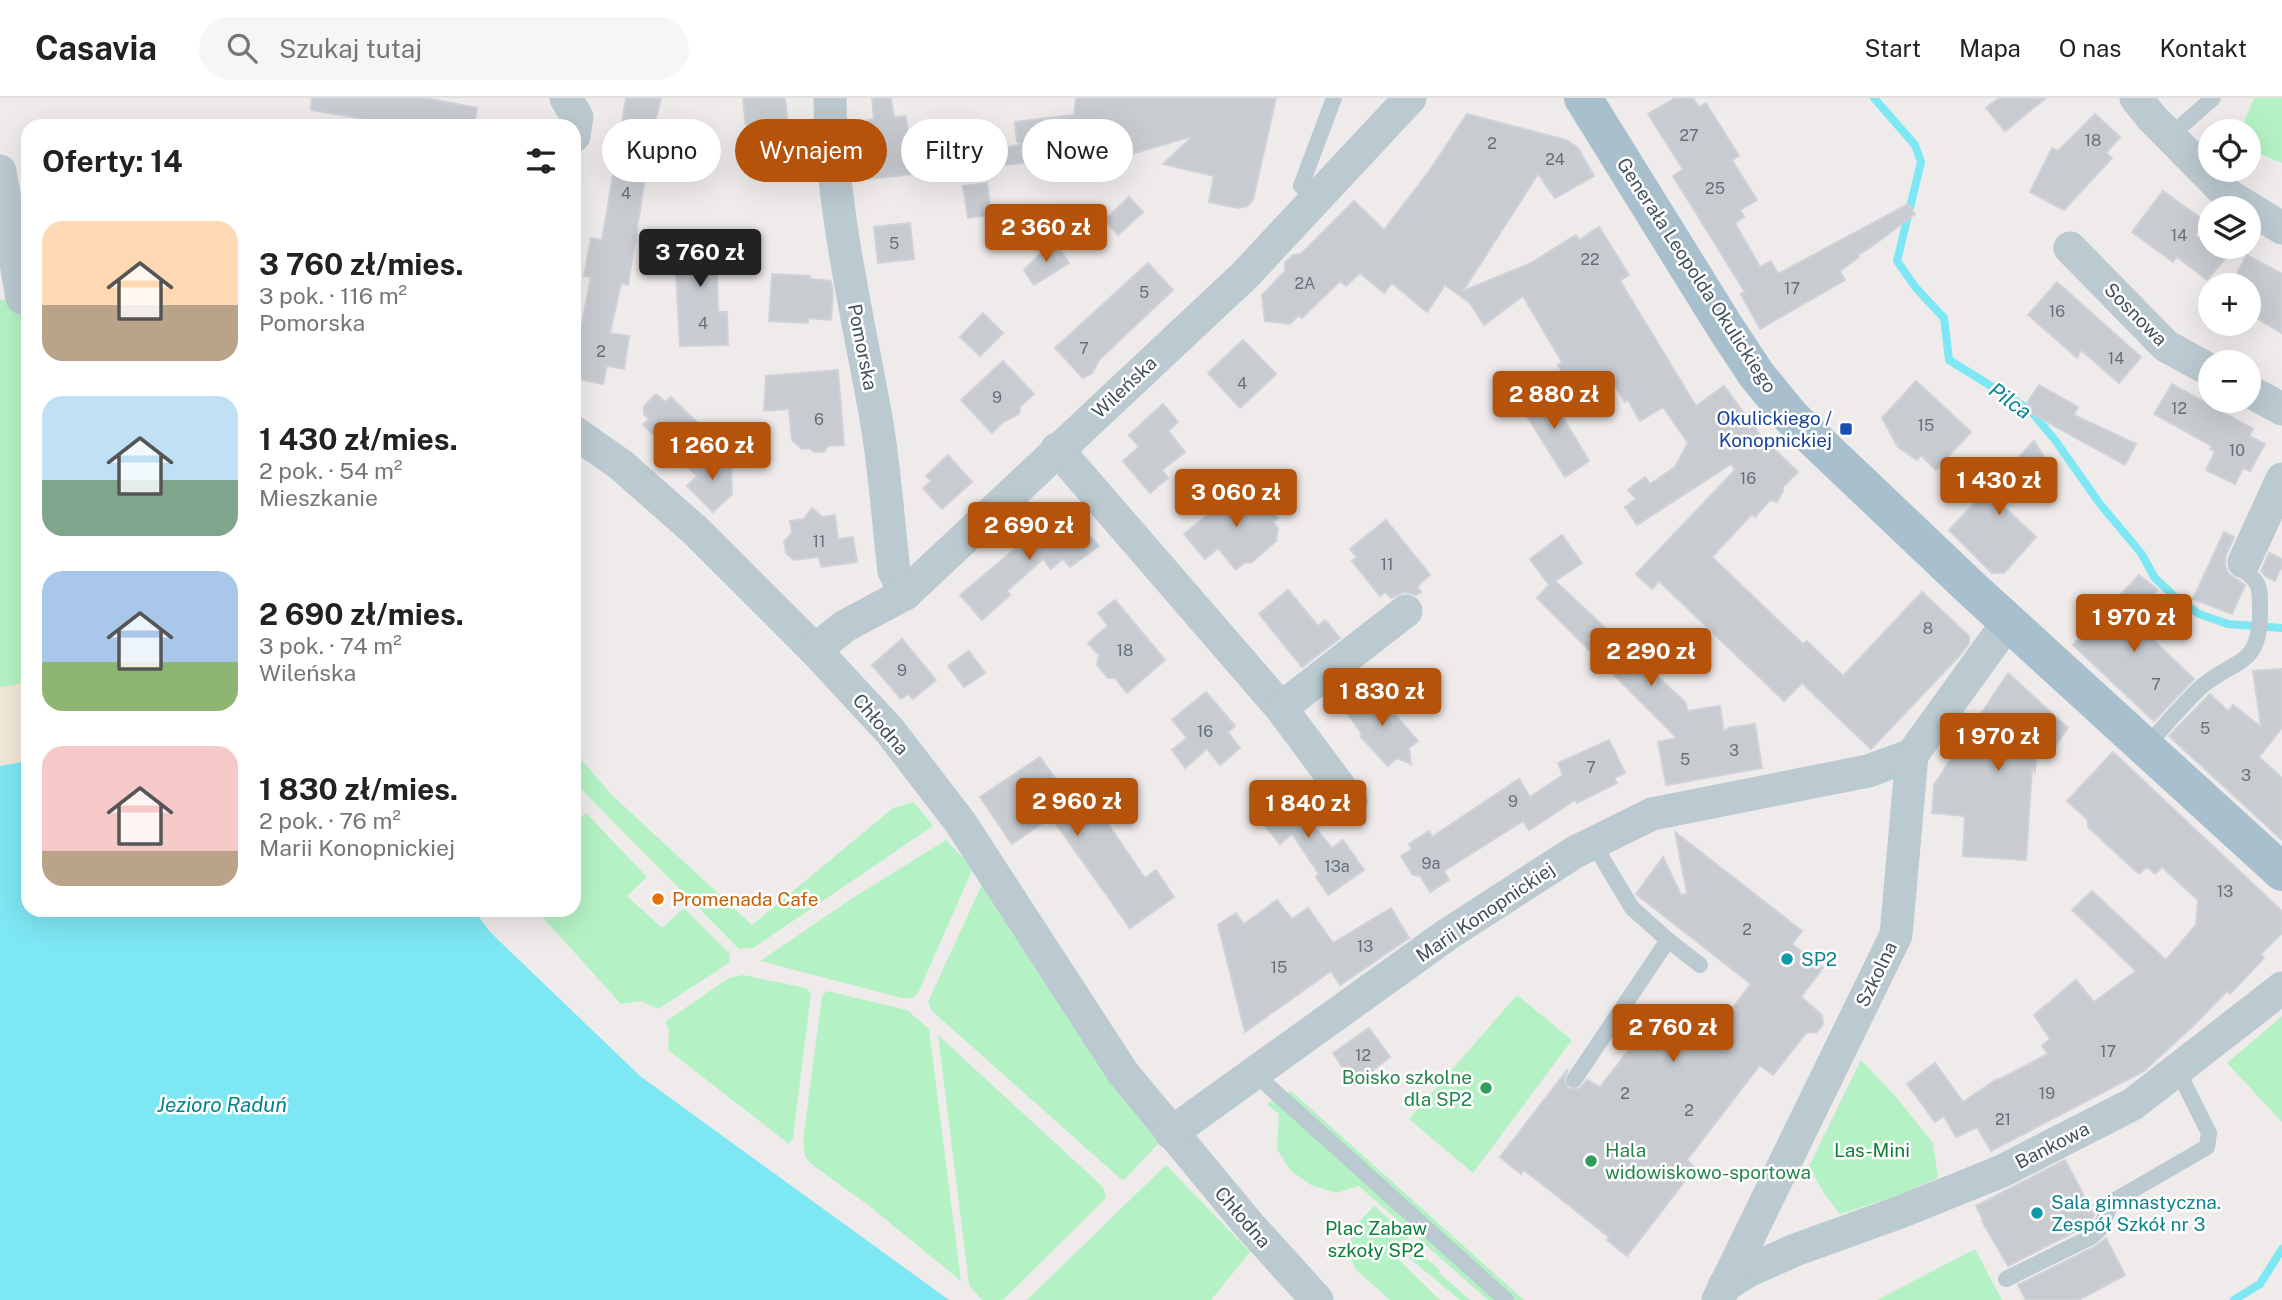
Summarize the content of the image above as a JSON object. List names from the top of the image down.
{
  "streets": {
    "main road": ["Generała Leopolda Okulickiego"],
    "street": [
      "Sosnowa",
      "Pomorska",
      "Wileńska",
      "Chłodna",
      "Marii Konopnickiej",
      "Szkolna",
      "Bankowa"
    ]
  },
  "crossings": [
    ["Pomorska", "Wileńska"],
    ["Wileńska", "Chłodna"],
    ["Chłodna", "Marii Konopnickiej"],
    ["Marii Konopnickiej", "Szkolna"],
    ["Szkolna", "Bankowa"]
  ],
  "water": ["Pilca", "Jezioro Raduń"],
  "parks": ["Las-Mini", "Plac Zabaw szkoły SP2"],
  "places": {
    "transit": ["Okulickiego / Konopnickiej"],
    "other": [
      "Promenada Cafe",
      "SP2",
      "Boisko szkolne dla SP2",
      "Hala widowiskowo-sportowa",
      "Sala gimnastyczna. Zespół Szkół nr 3"
    ]
  },
  "house_numbers": [
    "27",
    "18",
    "2",
    "24",
    "25",
    "4",
    "14",
    "5",
    "22",
    "2A",
    "17",
    "5",
    "16",
    "4",
    "7",
    "2",
    "14",
    "4",
    "9",
    "12",
    "6",
    "15",
    "10",
    "16",
    "11",
    "11",
    "8",
    "18",
    "9",
    "7",
    "5",
    "16",
    "3",
    "5",
    "7",
    "3",
    "9",
    "9a",
    "13a",
    "13",
    "2",
    "13",
    "15",
    "17",
    "12",
    "2",
    "19",
    "2",
    "21"
  ],
  "page": {
    "header": "Casavia",
    "search": "Szukaj tutaj",
    "nav": [
      "Start",
      "Mapa",
      "O nas",
      "Kontakt"
    ],
    "map_buttons": ["+", "−"],
    "chip": [
      "Kupno",
      "Wynajem",
      "Filtry",
      "Nowe"
    ],
    "heading": "Oferty: 14",
    "list": [
      {
        "name": "3 760 zł/mies.",
        "note": "3 pok. · 116 m² · Pomorska"
      },
      {
        "name": "1 430 zł/mies.",
        "note": "2 pok. · 54 m² · Mieszkanie"
      },
      {
        "name": "2 690 zł/mies.",
        "note": "3 pok. · 74 m² · Wileńska"
      },
      {
        "name": "1 830 zł/mies.",
        "note": "2 pok. · 76 m² · Marii Konopnickiej"
      }
    ],
    "price": [
      "2 360 zł",
      "3 760 zł",
      "2 880 zł",
      "1 260 zł",
      "1 430 zł",
      "3 060 zł",
      "2 690 zł",
      "1 970 zł",
      "2 290 zł",
      "1 830 zł",
      "1 970 zł",
      "2 960 zł",
      "1 840 zł",
      "2 760 zł"
    ]
  }
}
